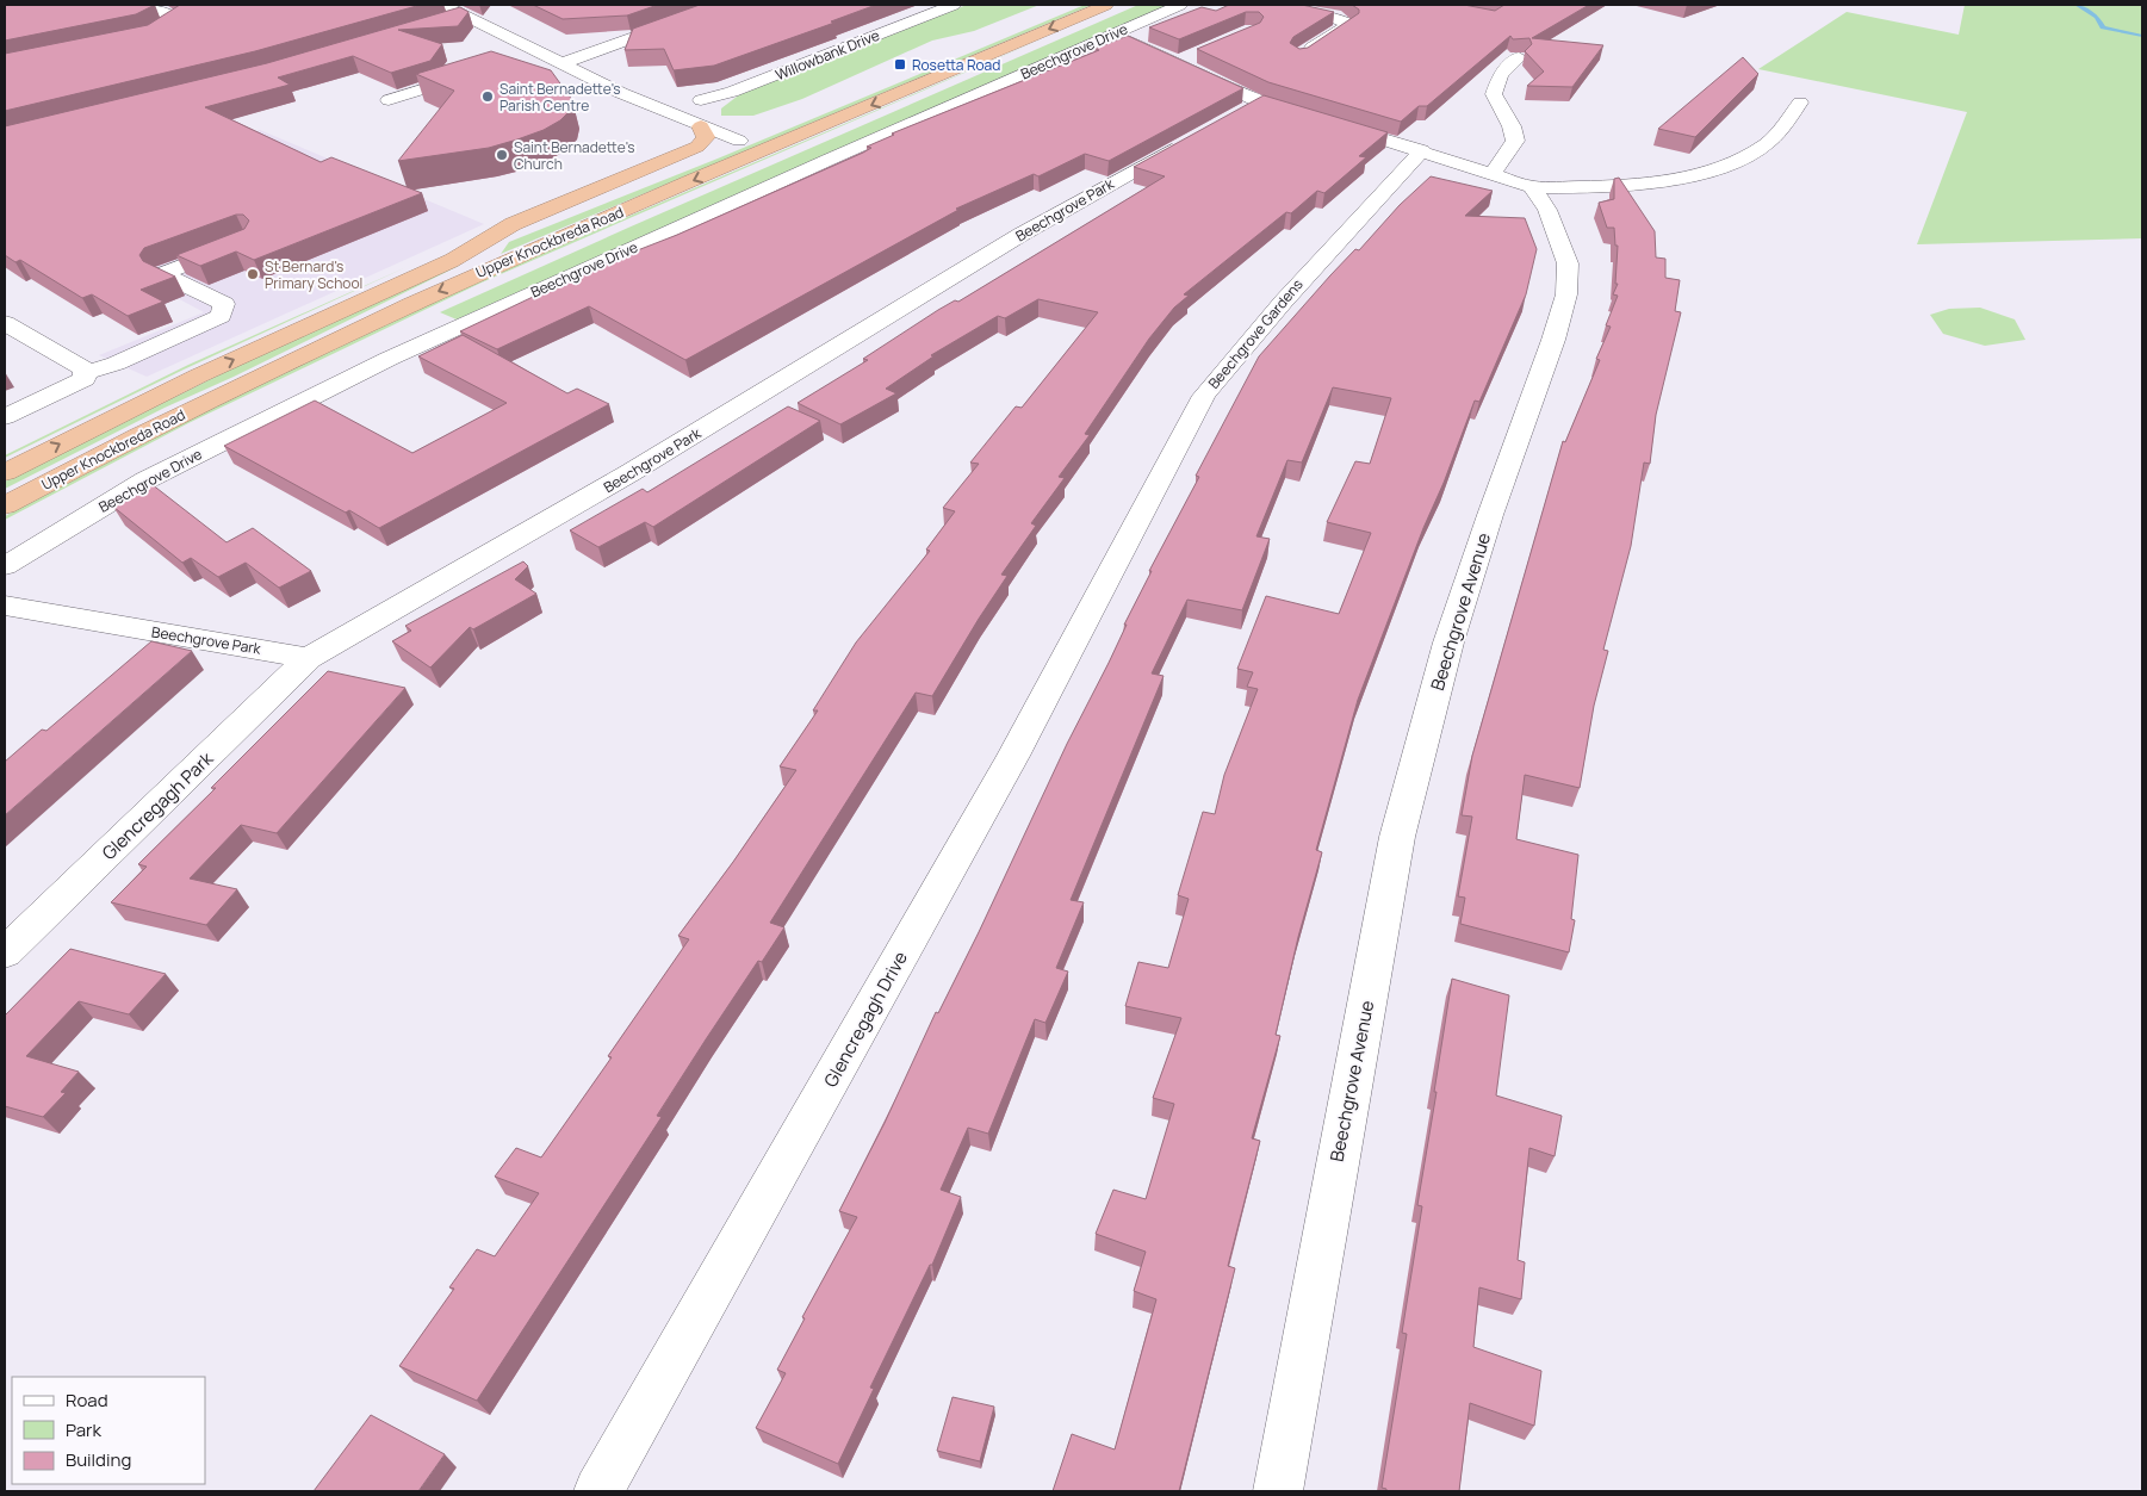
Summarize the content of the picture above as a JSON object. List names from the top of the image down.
{
  "streets": {
    "highway": ["Upper Knockbreda Road"],
    "street": [
      "Beechgrove Drive",
      "Willowbank Drive",
      "Beechgrove Park",
      "Beechgrove Gardens",
      "Beechgrove Avenue",
      "Glencregagh Park",
      "Glencregagh Drive"
    ]
  },
  "crossings": [
    ["Beechgrove Park", "Glencregagh Park"],
    ["Beechgrove Gardens", "Glencregagh Drive"]
  ],
  "places": {
    "transit": ["Rosetta Road"],
    "other": ["Saint Bernadette's Parish Centre", "Saint Bernadette's Church", "St Bernard's Primary School"]
  },
  "legend": ["Road", "Park", "Building"]
}
